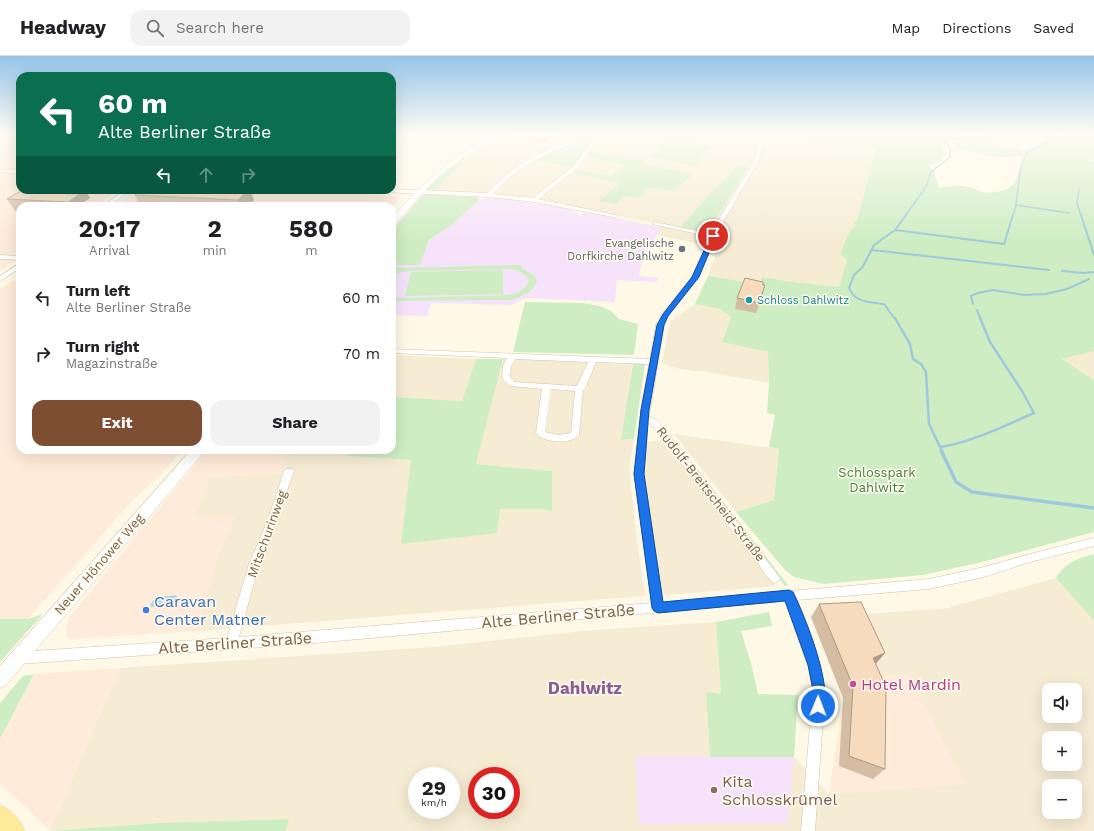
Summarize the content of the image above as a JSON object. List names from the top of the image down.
{
  "streets": {
    "main road": ["Neuer Hönower Weg"],
    "street": ["Rudolf-Breitscheid-Straße", "Mitschurinweg", "Alte Berliner Straße"]
  },
  "crossings": [
    ["Mitschurinweg", "Alte Berliner Straße"],
    ["Neuer Hönower Weg", "Alte Berliner Straße"]
  ],
  "districts": ["Dahlwitz"],
  "parks": ["Schlosspark Dahlwitz"],
  "places": [
    "Evangelische Dorfkirche Dahlwitz",
    "Schloss Dahlwitz",
    "Caravan Center Matner",
    "Hotel Mardin",
    "Kita Schlosskrümel"
  ],
  "page": {
    "header": "Headway",
    "search": "Search here",
    "nav": ["Map", "Directions", "Saved"],
    "turn": ["60 m", "Alte Berliner Straße"],
    "eta": [
      "20:17",
      "Arrival",
      "2",
      "min",
      "580",
      "m"
    ],
    "list": [
      {
        "name": "Turn left",
        "note": "Alte Berliner Straße",
        "value": "60 m"
      },
      {
        "name": "Turn right",
        "note": "Magazinstraße",
        "value": "70 m"
      }
    ],
    "buttons": ["Exit", "Share"],
    "map_buttons": ["+", "−"],
    "speed": "29 km/h",
    "limit": "30"
  }
}
